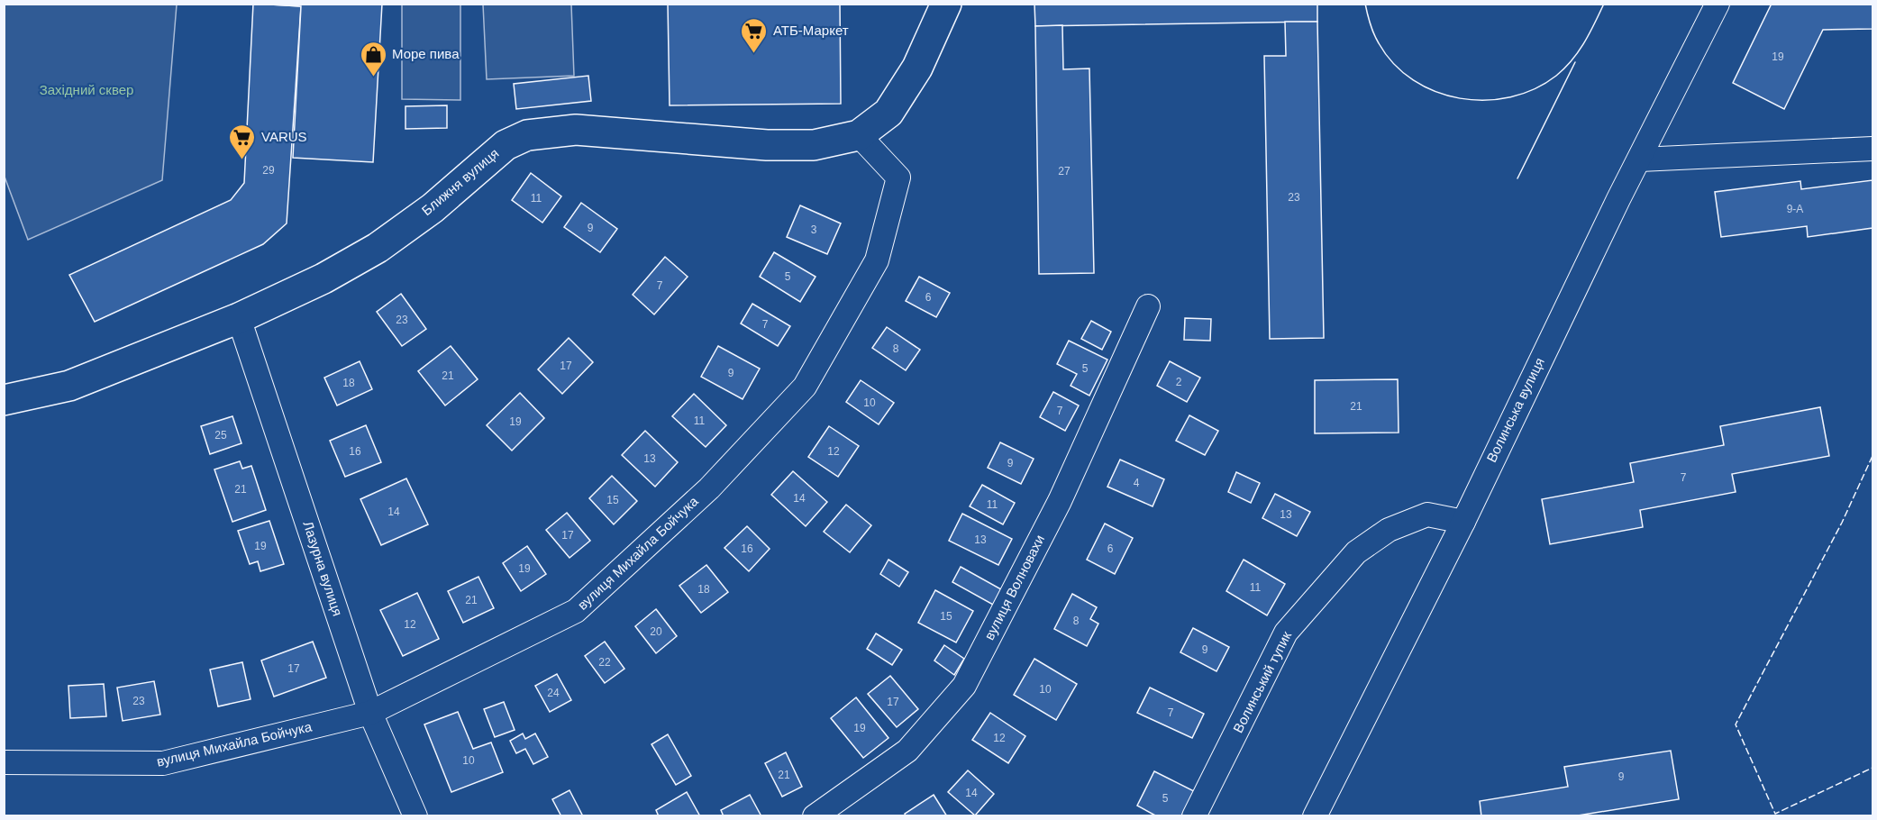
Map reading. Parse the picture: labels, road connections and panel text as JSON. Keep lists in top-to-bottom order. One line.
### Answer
{"streets":{"street":["Ближня вулиця","Волинська вулиця","вулиця Михайла Бойчука","Лазурна вулиця","вулиця Волновахи","Волинський тупик"]},"crossings":[["Ближня вулиця","вулиця Михайла Бойчука"],["Ближня вулиця","Лазурна вулиця"],["Волинська вулиця","Волинський тупик"],["вулиця Михайла Бойчука","Лазурна вулиця"]],"parks":["Західний сквер"],"places":{"supermarket":["АТБ-Маркет","VARUS"],"shop":["Море пива"]},"house_numbers":["19","29","27","23","11","9-А","9","3","5","7","6","23","7","8","17","5","9","21","2","18","10","21","7","11","19","25","16","12","13","9","7","4","21","14","15","11","14","13","17","13","19","16","6","19","11","18","21","15","8","12","20","9","22","17","10","24","23","17","7","19","12","10","21","9","14","5"]}
